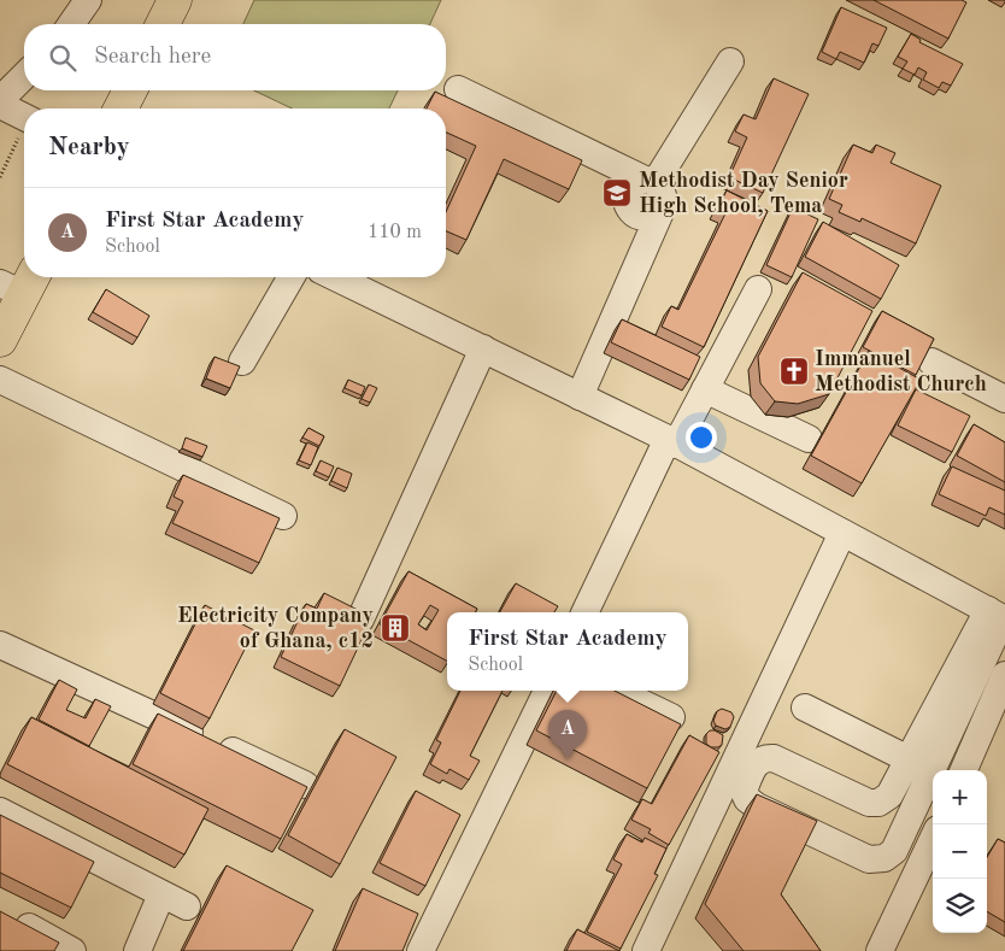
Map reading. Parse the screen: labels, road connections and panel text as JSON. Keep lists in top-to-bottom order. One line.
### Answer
{"places":{"school or university":["Methodist Day Senior High School, Tema"],"church":["Immanuel Methodist Church"],"building":["Electricity Company of Ghana, c12"]},"page":{"search":"Search here","heading":"Nearby","list":[{"mark":"A","name":"First Star Academy","note":"School","value":"110 m"}],"popup":["First Star Academy","School"],"pins":"A","map_buttons":["+","−"]}}
